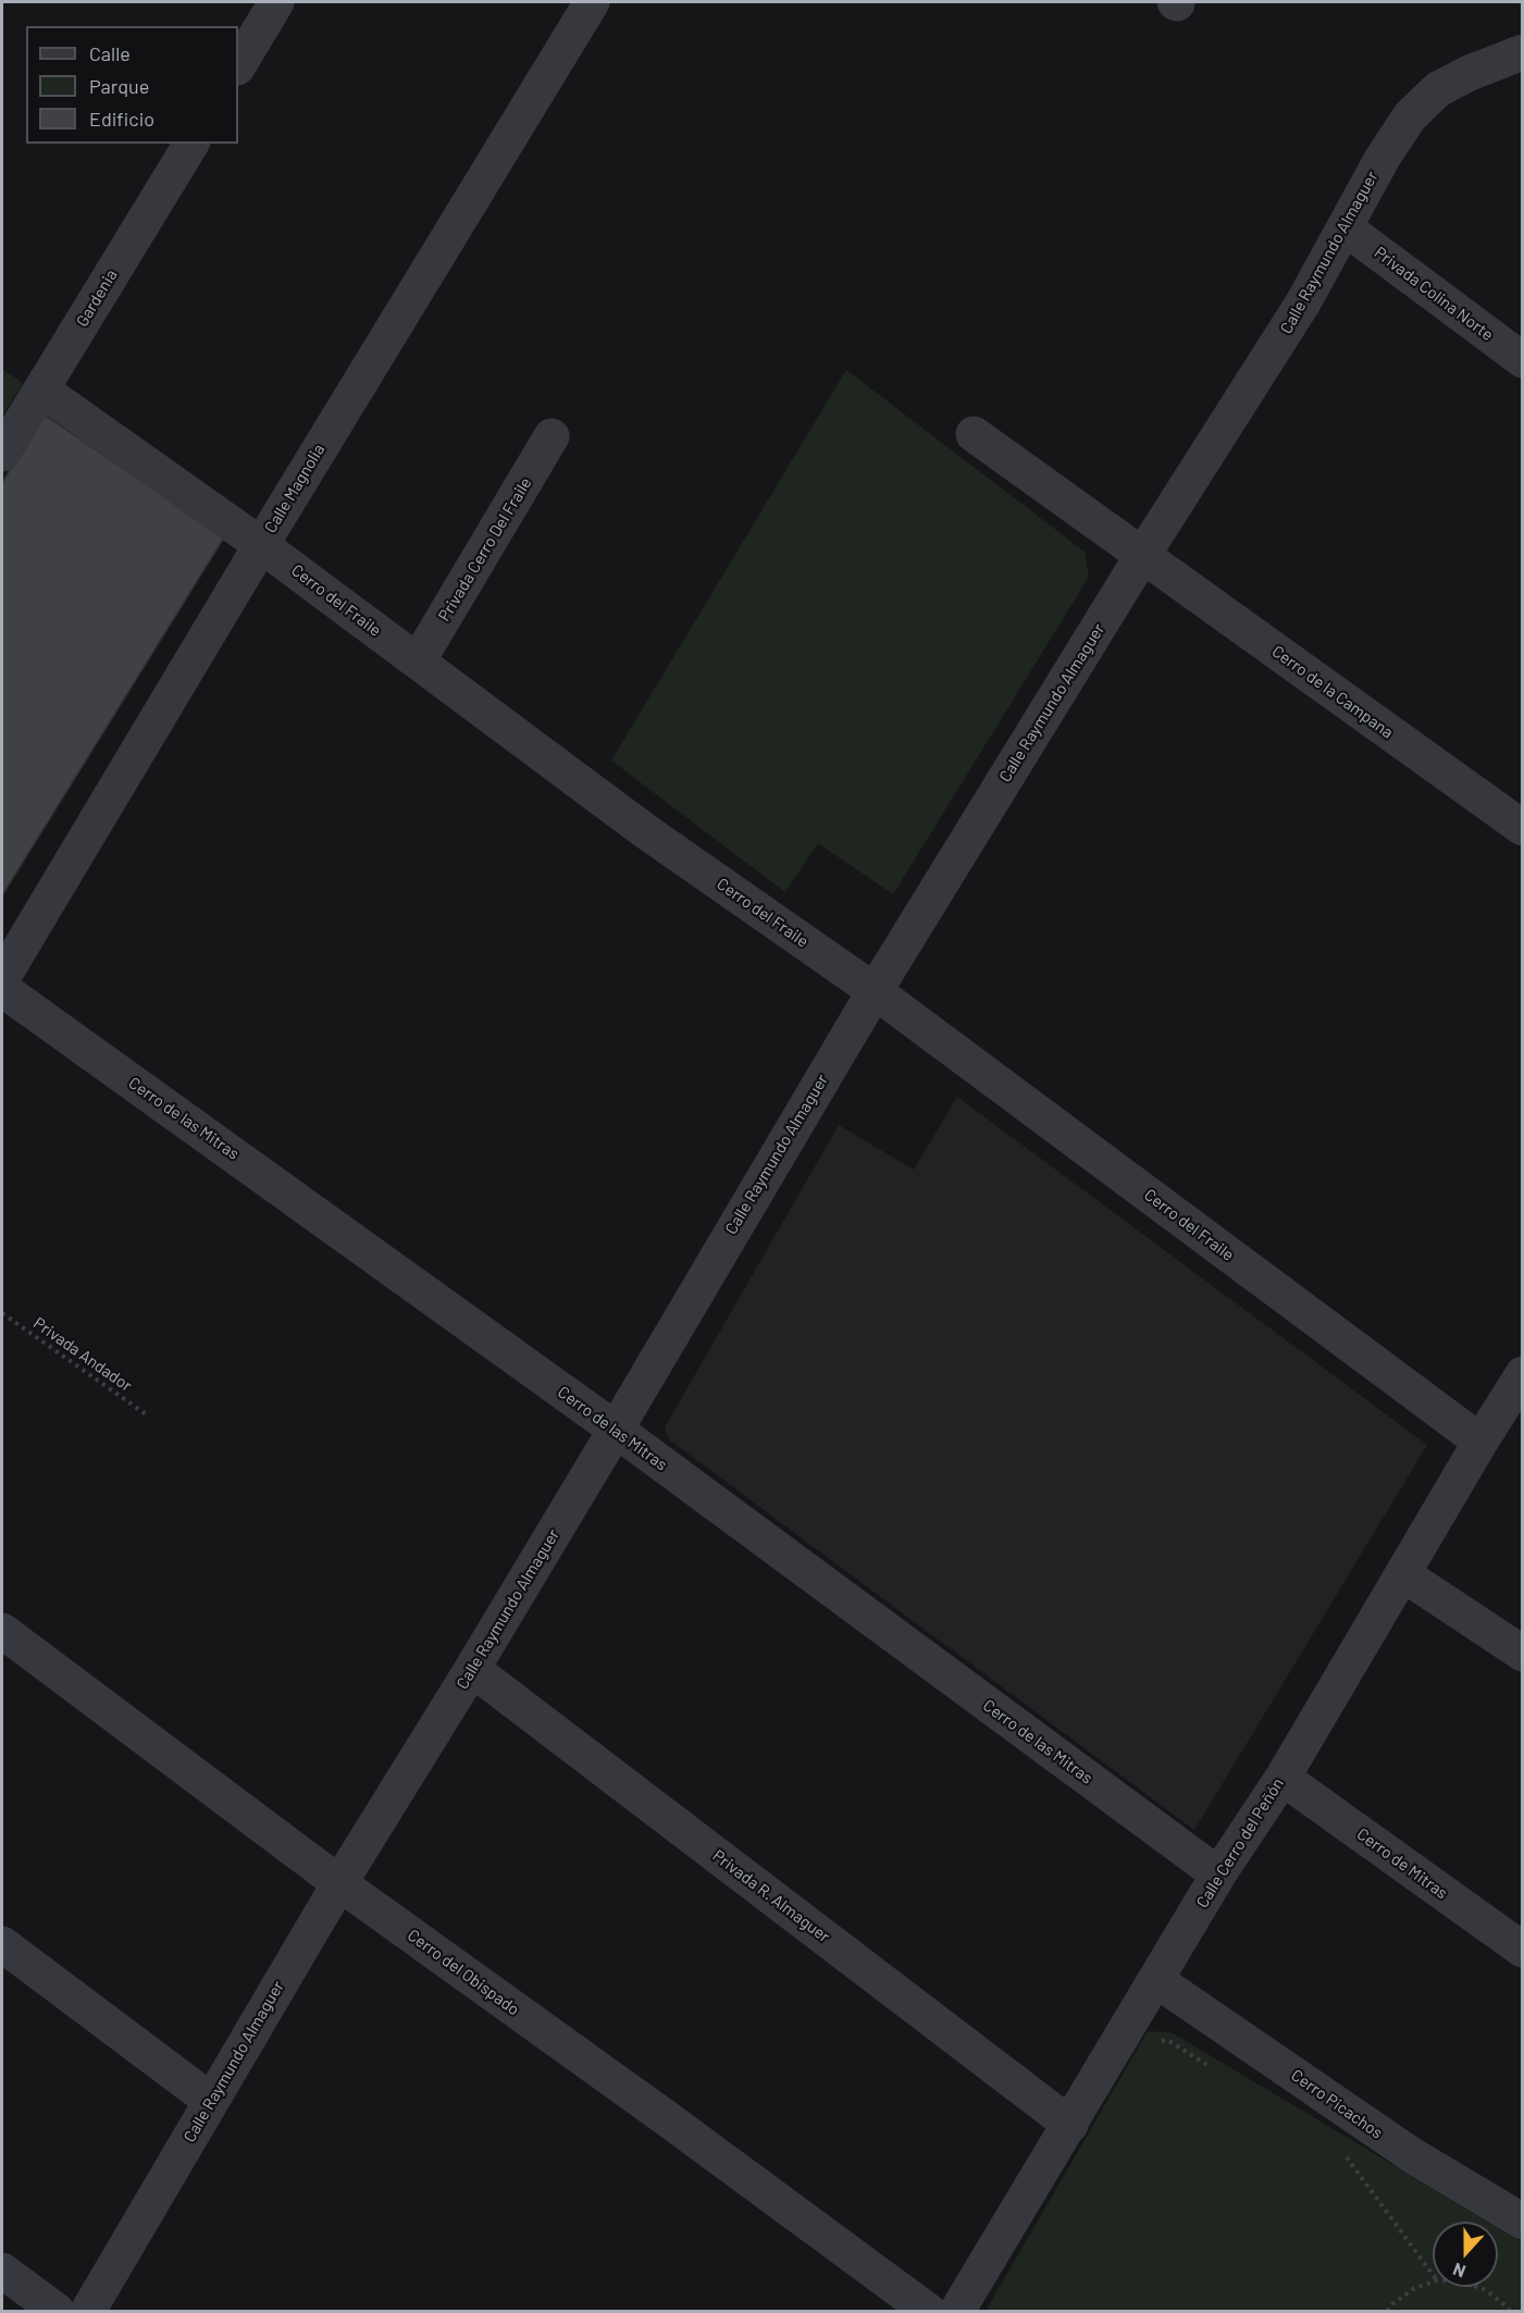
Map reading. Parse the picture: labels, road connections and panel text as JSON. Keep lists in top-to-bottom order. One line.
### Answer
{"streets":{"street":["Calle Raymundo Almaguer","Privada Colina Norte","Gardenia","Calle Magnolia","Privada Cerro Del Fraile","Cerro del Fraile","Cerro de la Campana","Cerro de las Mitras","Calle Cerro del Peñón","Cerro de Mitras","Privada R. Almaguer","Cerro del Obispado","Cerro Picachos"],"path":["Privada Andador"]},"crossings":[["Calle Raymundo Almaguer","Privada Colina Norte"],["Calle Raymundo Almaguer","Cerro del Fraile"],["Calle Raymundo Almaguer","Cerro de la Campana"],["Calle Raymundo Almaguer","Cerro de las Mitras"],["Calle Raymundo Almaguer","Privada R. Almaguer"],["Calle Raymundo Almaguer","Cerro del Obispado"],["Gardenia","Cerro del Fraile"],["Calle Magnolia","Cerro del Fraile"],["Privada Cerro Del Fraile","Cerro del Fraile"],["Cerro del Fraile","Calle Cerro del Peñón"],["Cerro de las Mitras","Calle Cerro del Peñón"],["Calle Cerro del Peñón","Cerro de Mitras"],["Calle Cerro del Peñón","Privada R. Almaguer"],["Calle Cerro del Peñón","Cerro Picachos"]],"legend":["Calle","Parque","Edificio"],"north":"bottom"}
